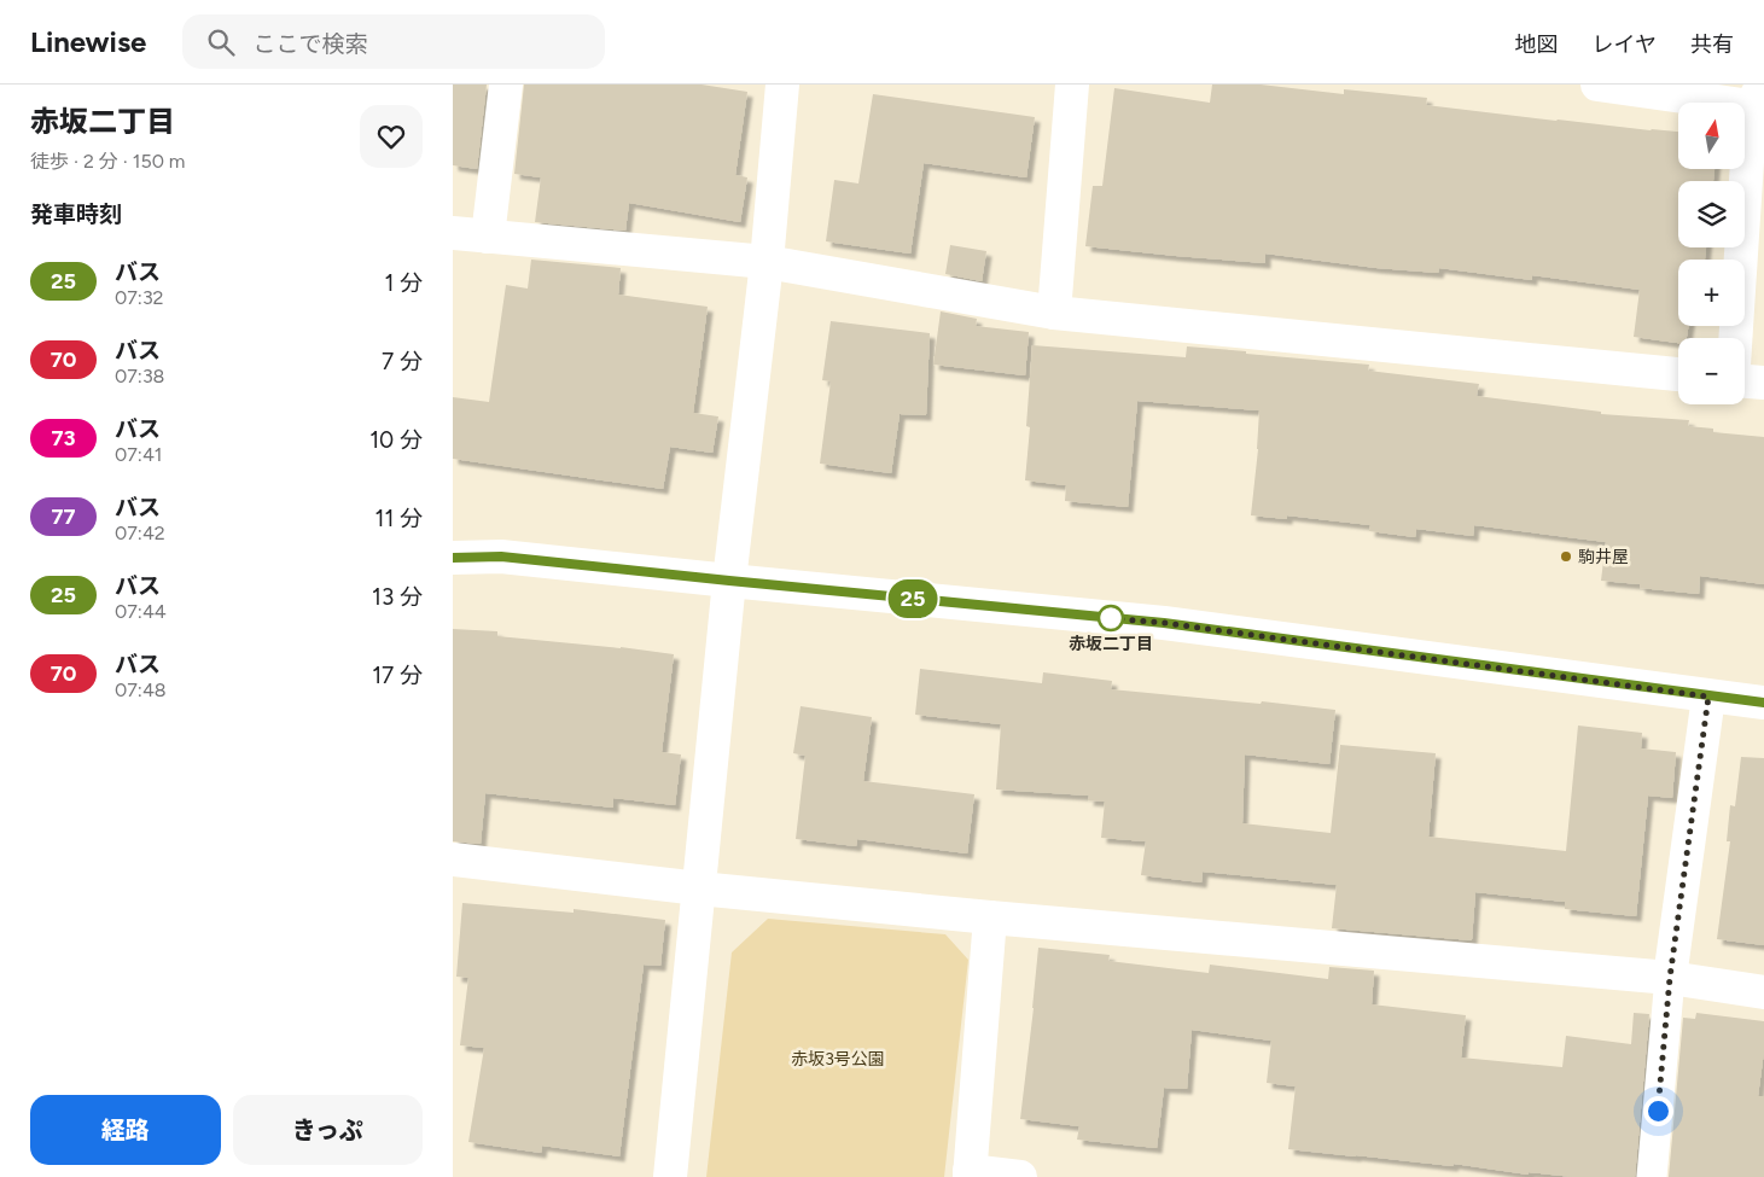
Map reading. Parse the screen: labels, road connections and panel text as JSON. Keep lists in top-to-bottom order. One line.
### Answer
{"parks":["赤坂3号公園"],"places":["駒井屋","赤坂二丁目"],"lines":["bus line 25"],"north":"top","page":{"header":"Linewise","search":"ここで検索","nav":["地図","レイヤ","共有"],"heading":[["赤坂二丁目","徒歩 · 2 分 · 150 m"],"発車時刻"],"on_map":"25","map_buttons":["+","−"],"list":[{"mark":"25","name":"バス","note":"07:32","value":"1 分"},{"mark":"70","name":"バス","note":"07:38","value":"7 分"},{"mark":"73","name":"バス","note":"07:41","value":"10 分"},{"mark":"77","name":"バス","note":"07:42","value":"11 分"},{"mark":"25","name":"バス","note":"07:44","value":"13 分"},{"mark":"70","name":"バス","note":"07:48","value":"17 分"}],"buttons":["経路","きっぷ"]}}
